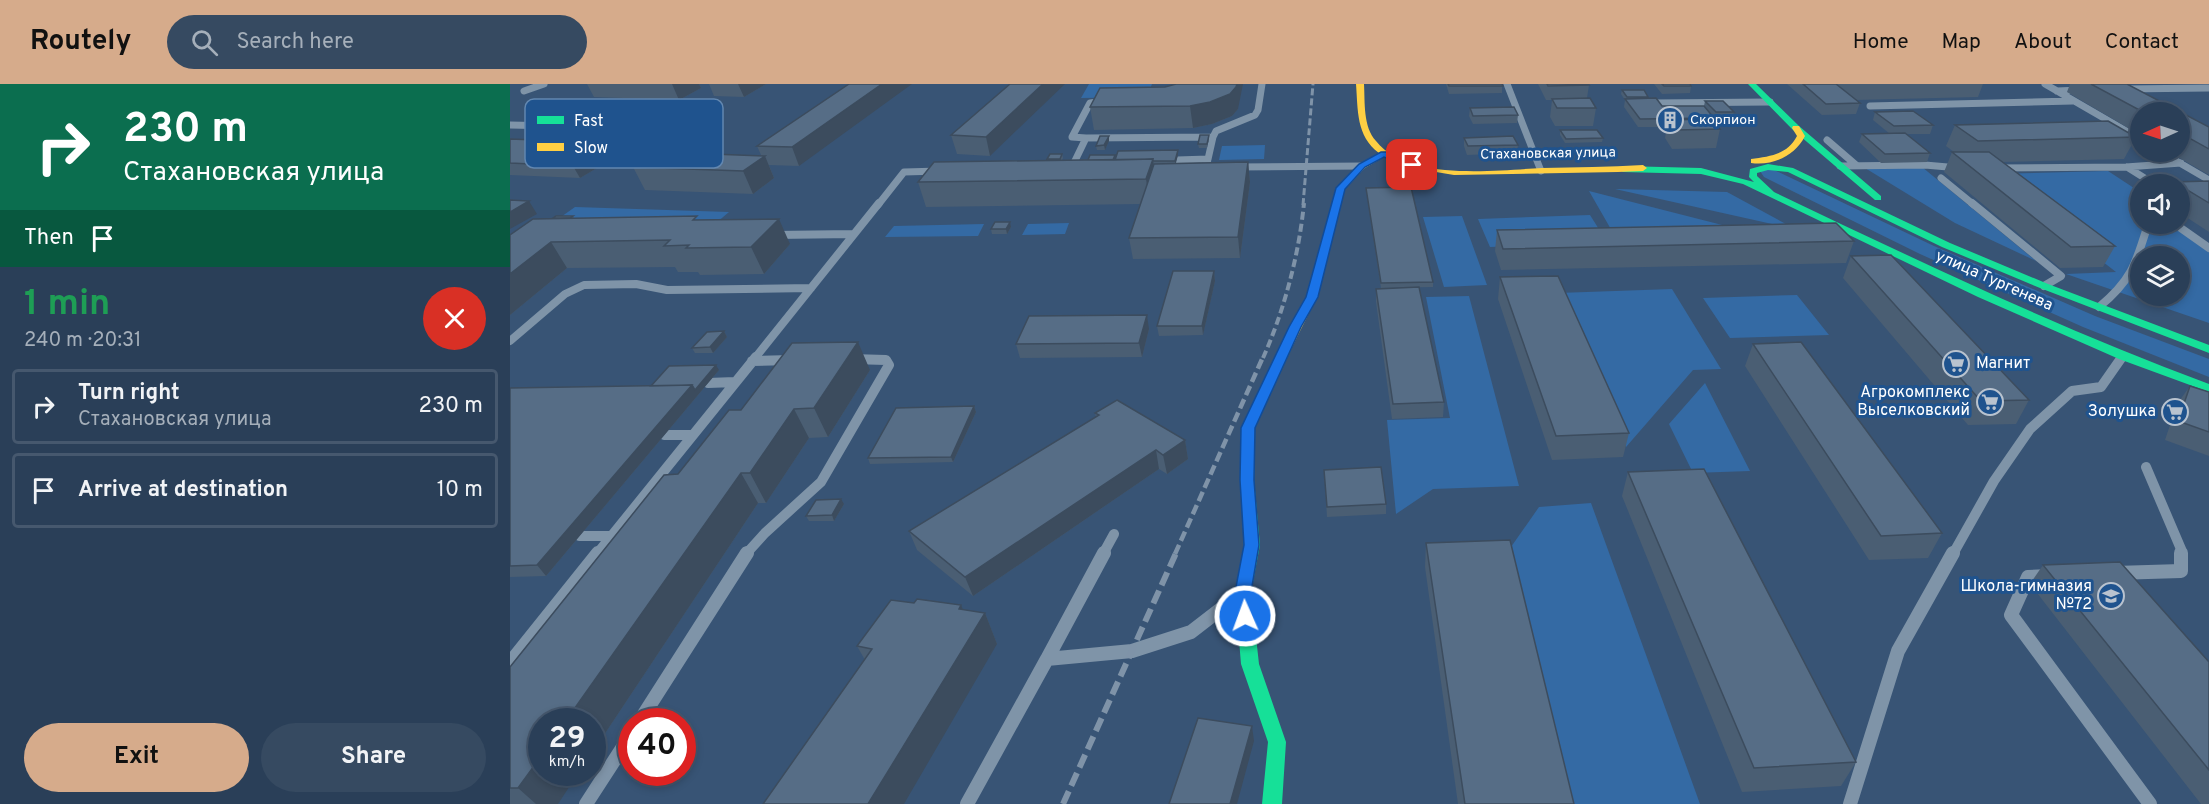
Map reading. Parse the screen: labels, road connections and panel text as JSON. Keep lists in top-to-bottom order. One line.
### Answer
{"streets":{"main road":["Стахановская улица","улица Тургенева"]},"crossings":[["Стахановская улица","улица Тургенева"]],"places":{"building":["Скорпион"],"supermarket":["Магнит","Агрокомплекс Выселковский","Золушка"],"school or university":["Школа-гимназия №72"]},"legend":["Fast","Slow"],"north":"left","page":{"header":"Routely","search":"Search here","nav":["Home","Map","About","Contact"],"turn":["230 m","Стахановская улица"],"then":"Then","heading":["1 min","240 m · 20:31"],"list":[{"name":"Turn right","note":"Стахановская улица","value":"230 m"},{"name":"Arrive at destination","value":"10 m"}],"speed":"29 km/h","limit":"40","buttons":["Exit","Share"]}}
